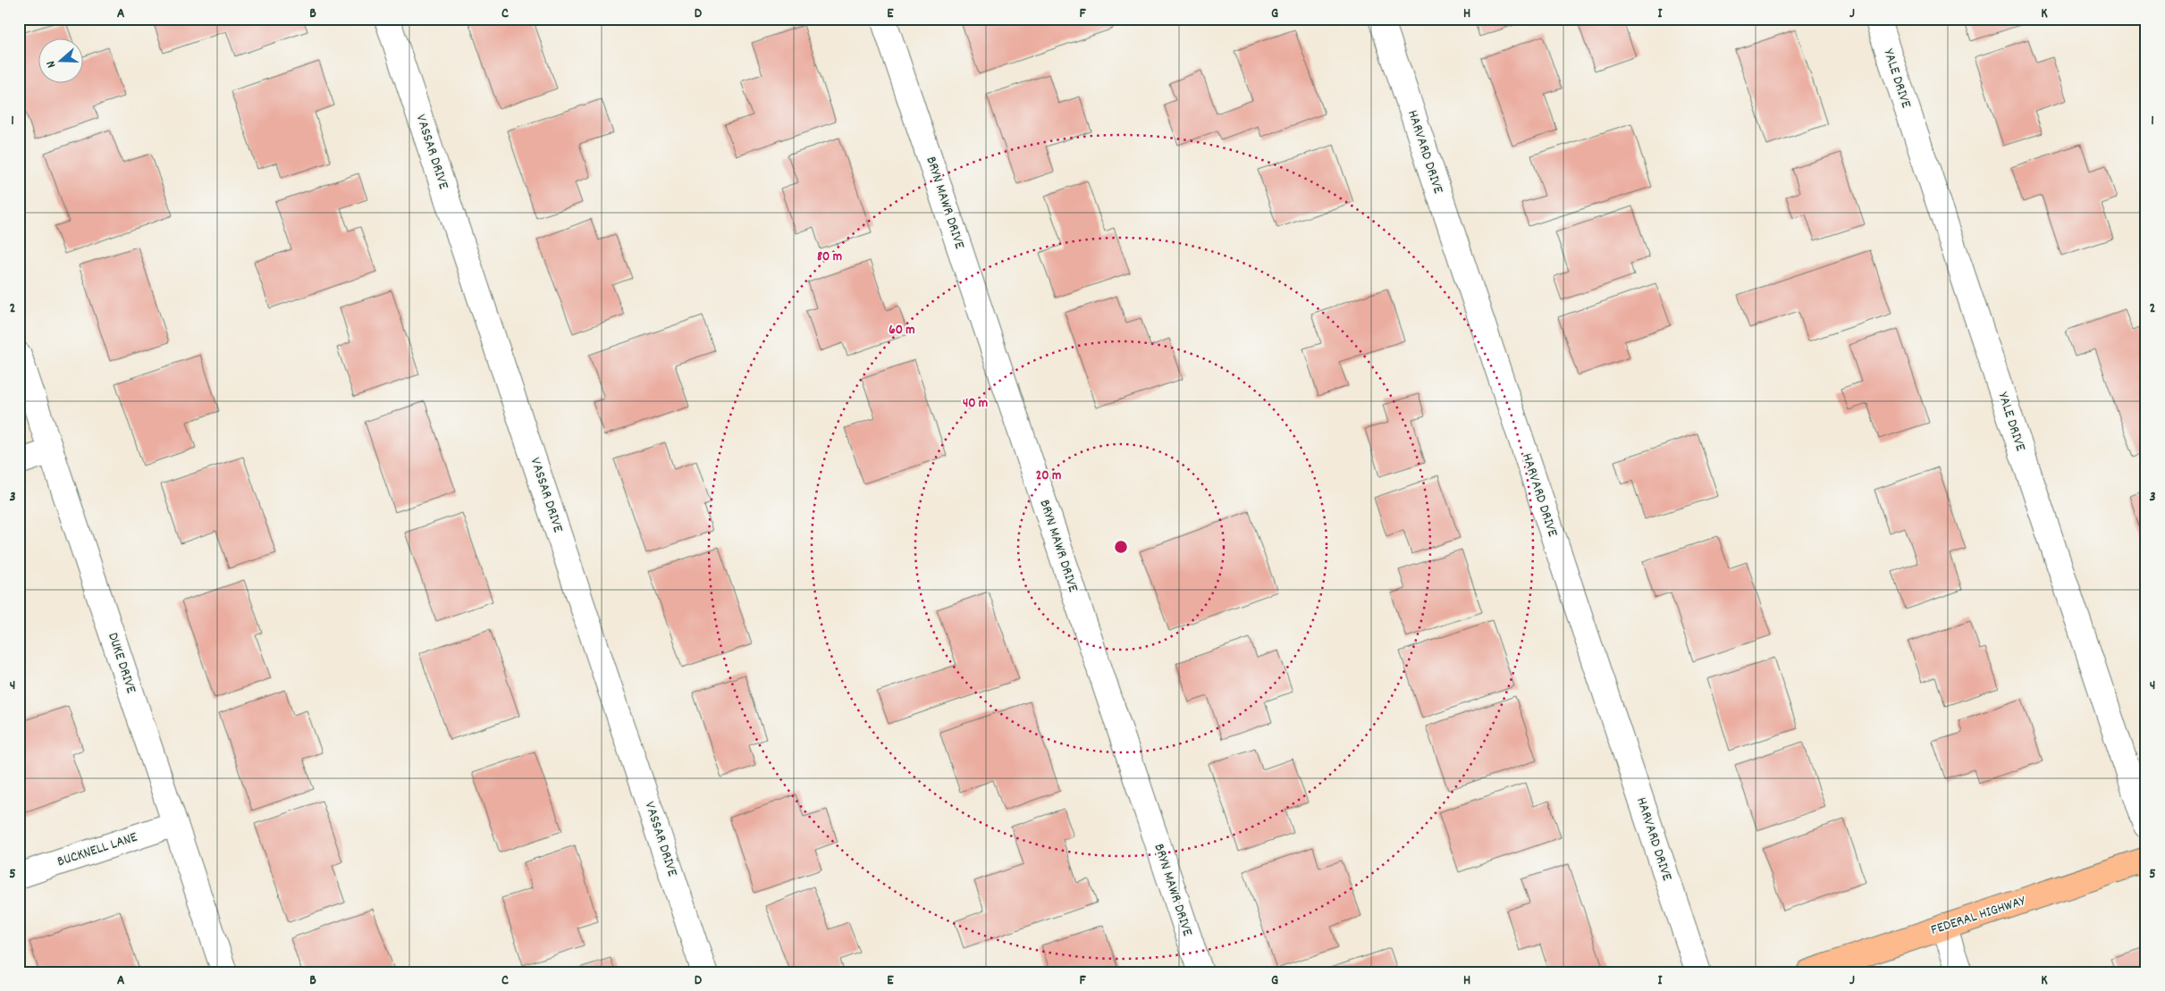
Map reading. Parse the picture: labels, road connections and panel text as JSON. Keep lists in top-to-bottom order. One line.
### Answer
{"streets":{"main road":["FEDERAL HIGHWAY"],"street":["YALE DRIVE","VASSAR DRIVE","HARVARD DRIVE","BRYN MAWR DRIVE","DUKE DRIVE","BUCKNELL LANE"]},"crossings":[["DUKE DRIVE","BUCKNELL LANE"]],"north":"left","grid":{"columns":["A","B","C","D","E","F","G","H","I","J","K"],"rows":["1","2","3","4","5"]},"rings":["80 m","60 m","40 m","20 m"]}
